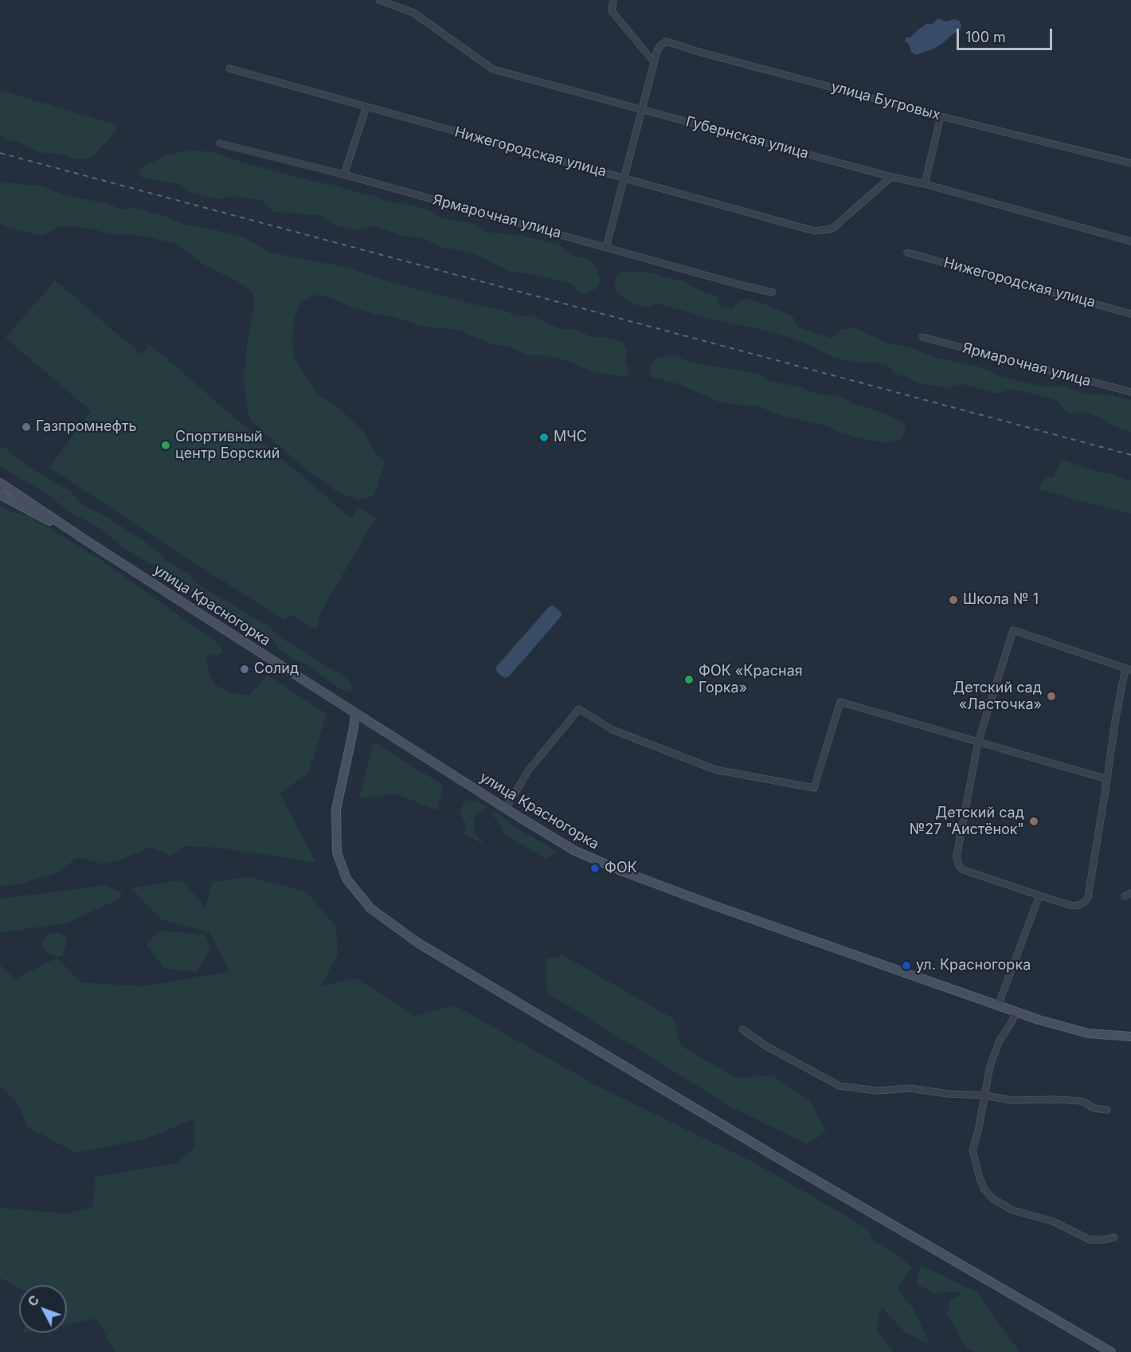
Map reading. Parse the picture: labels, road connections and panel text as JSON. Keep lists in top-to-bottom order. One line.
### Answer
{"streets":{"main road":["улица Красногорка"],"street":["улица Бугровых","Губернская улица","Нижегородская улица","Ярмарочная улица"]},"crossings":[["Губернская улица","Нижегородская улица"]],"places":["Газпромнефть","МЧС","Спортивный центр Борский","Школа № 1","Солид","ФОК «Красная Горка»","Детский сад «Ласточка»","Детский сад №27 \"Аистёнок\"","ФОК","ул. Красногорка"],"scale_bar":"100 m","north":"top left"}
